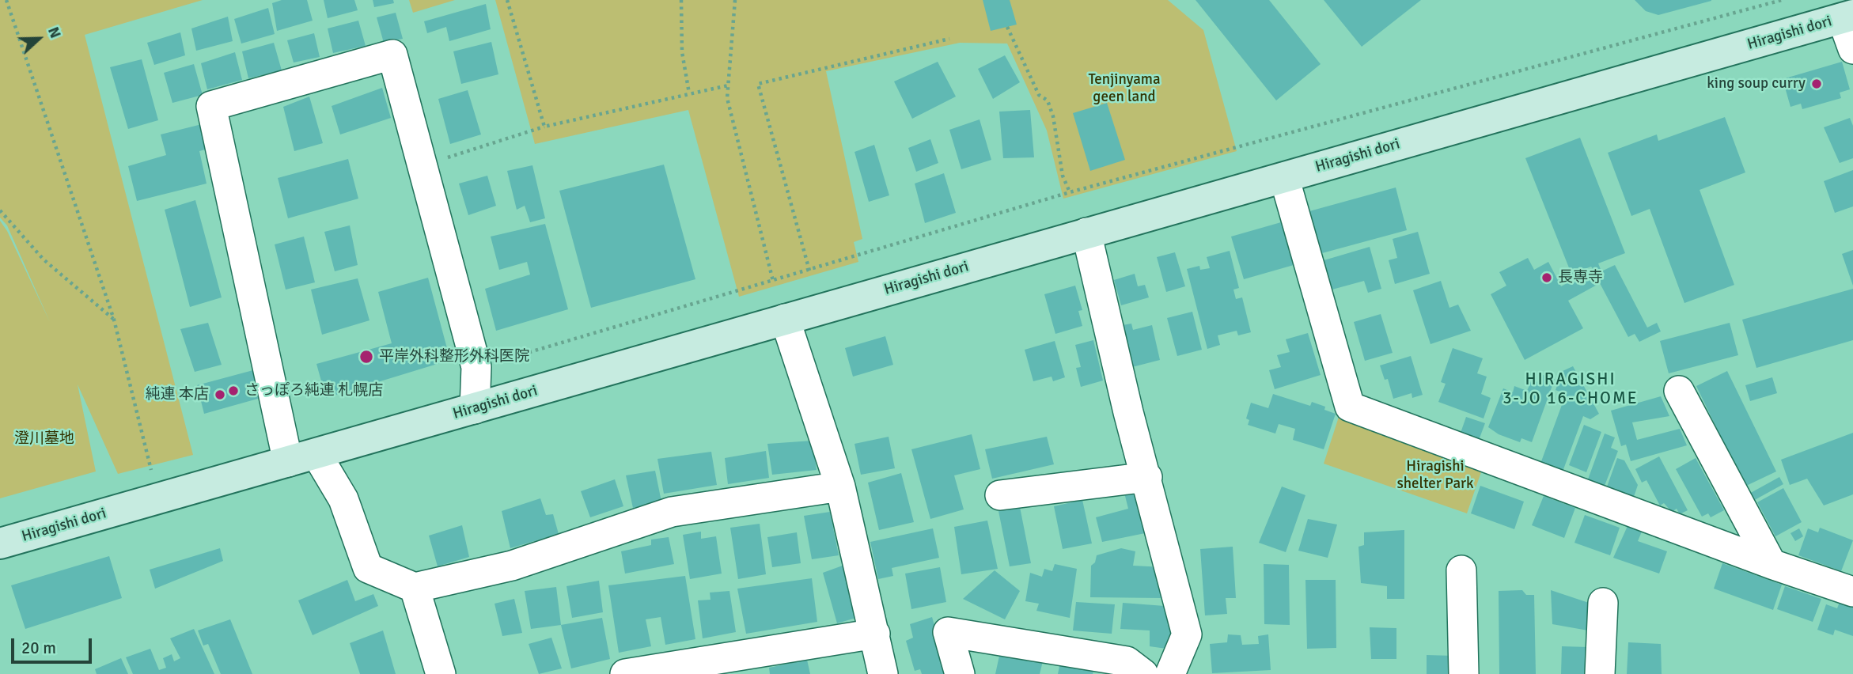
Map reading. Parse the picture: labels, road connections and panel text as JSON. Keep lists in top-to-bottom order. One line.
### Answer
{"streets":{"street":["Hiragishi dori"]},"districts":["HIRAGISHI 3-JO 16-CHOME"],"parks":["Tenjinyama geen land","澄川墓地","Hiragishi shelter Park"],"places":["king soup curry","長専寺","平岸外科整形外科医院","さっぽろ純連 札幌店","純連 本店"],"scale_bar":"20 m","north":"right"}
